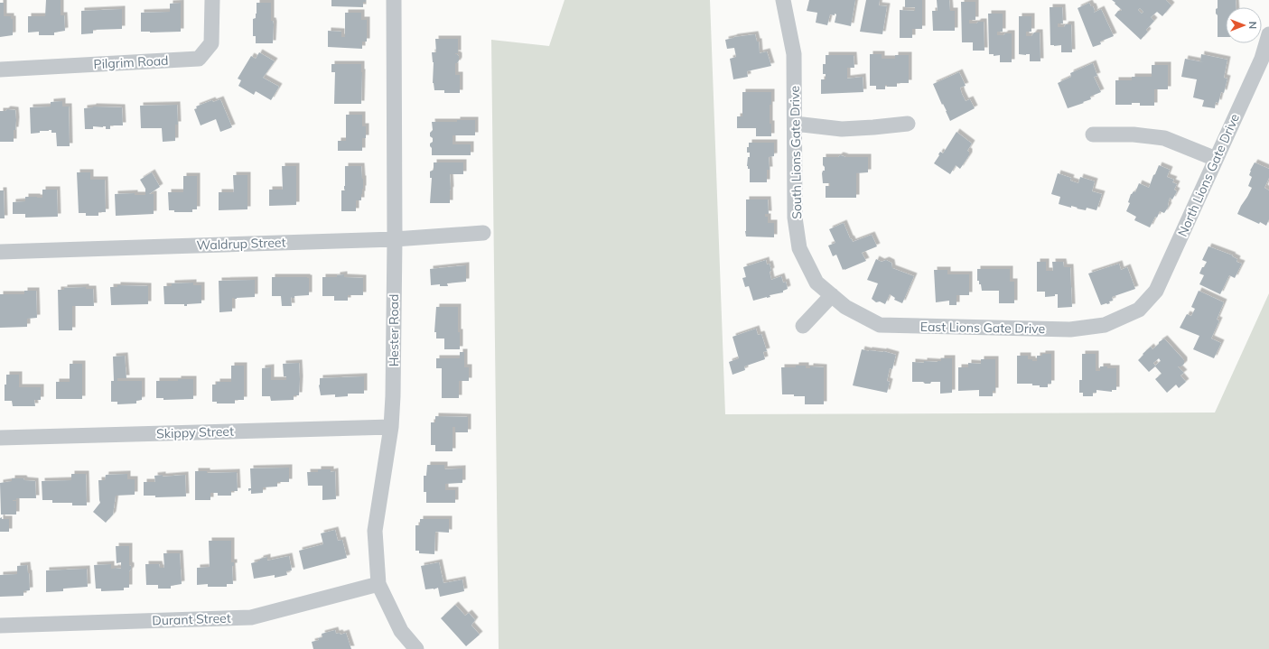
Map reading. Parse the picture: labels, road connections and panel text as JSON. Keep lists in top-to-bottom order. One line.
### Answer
{"streets":{"street":["Pilgrim Road","South Lions Gate Drive","North Lions Gate Drive","Waldrup Street","East Lions Gate Drive","Hester Road","Skippy Street","Durant Street"]},"crossings":[["South Lions Gate Drive","East Lions Gate Drive"],["North Lions Gate Drive","East Lions Gate Drive"],["Waldrup Street","Hester Road"],["Hester Road","Skippy Street"],["Hester Road","Durant Street"]],"north":"right"}
